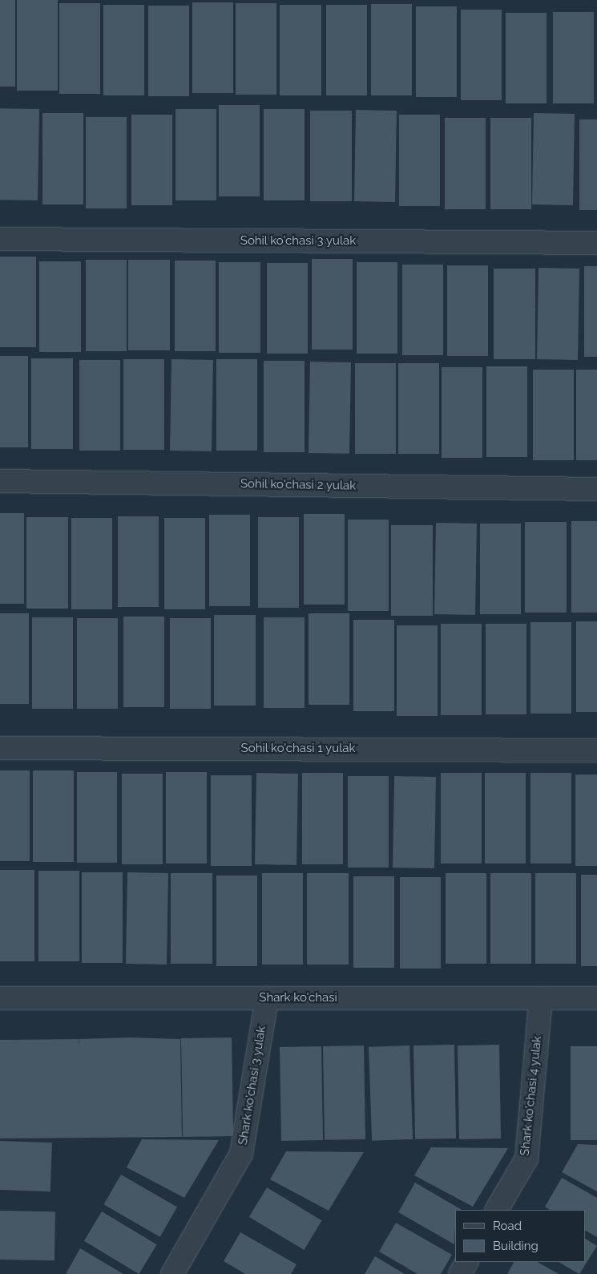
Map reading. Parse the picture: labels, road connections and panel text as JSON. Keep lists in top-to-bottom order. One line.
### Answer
{"streets":{"street":["Sohil ko'chasi 3 yulak","Sohil ko'chasi 2 yulak","Sohil ko'chasi 1 yulak","Shark ko'chasi","Shark ko'chasi 3 yulak","Shark ko'chasi 4 yulak"]},"crossings":[["Shark ko'chasi","Shark ko'chasi 3 yulak"],["Shark ko'chasi","Shark ko'chasi 4 yulak"]],"legend":["Road","Building"]}
